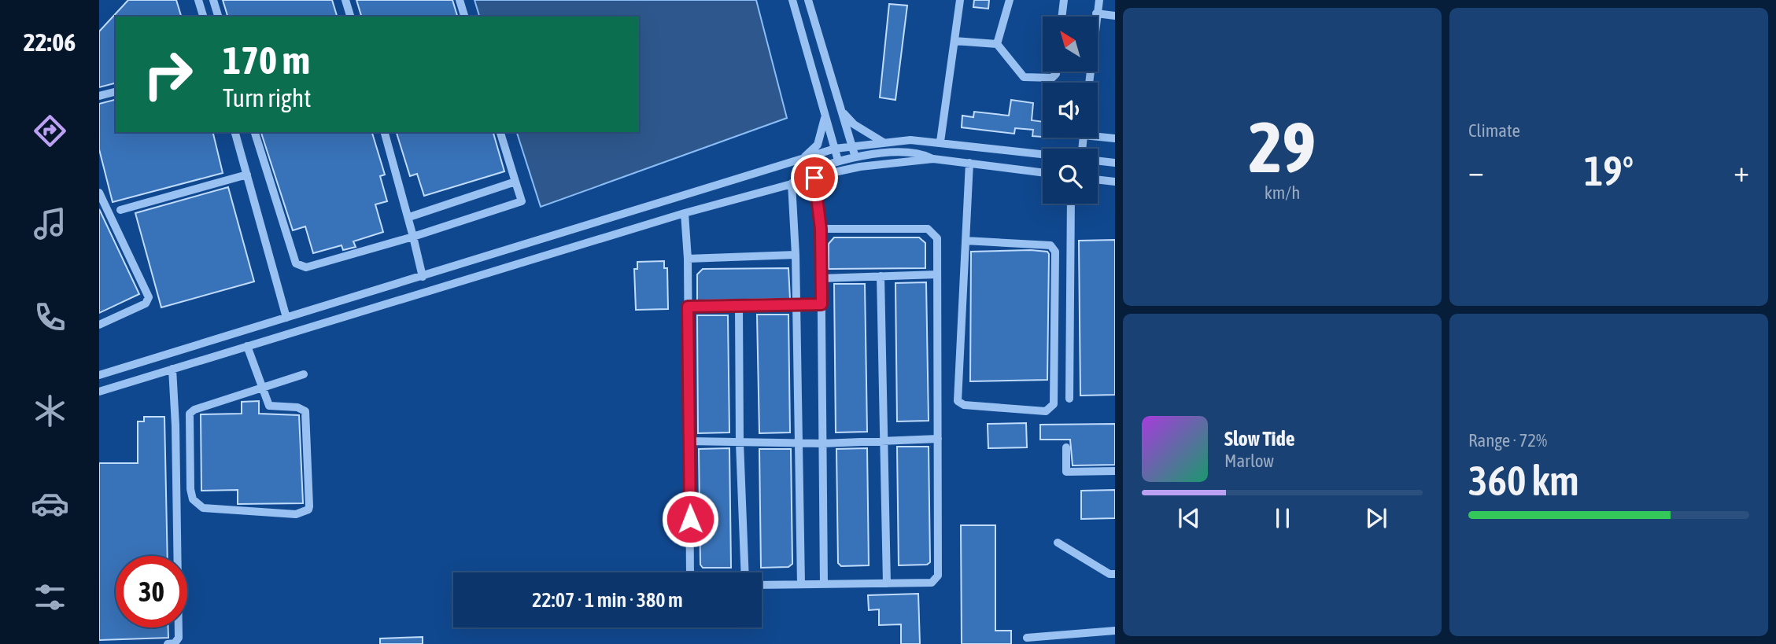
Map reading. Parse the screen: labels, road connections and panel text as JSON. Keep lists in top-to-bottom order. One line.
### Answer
{"north":"top left","page":{"tabs":"22:06","tile":[["29","km/h"],"Climate",["Range · 72%","360 km"]],"turn":["170 m","Turn right"],"heat":["−","19°","+"],"song":["Slow Tide","Marlow"],"limit":"30","trip":"22:07 · 1 min · 380 m"}}
